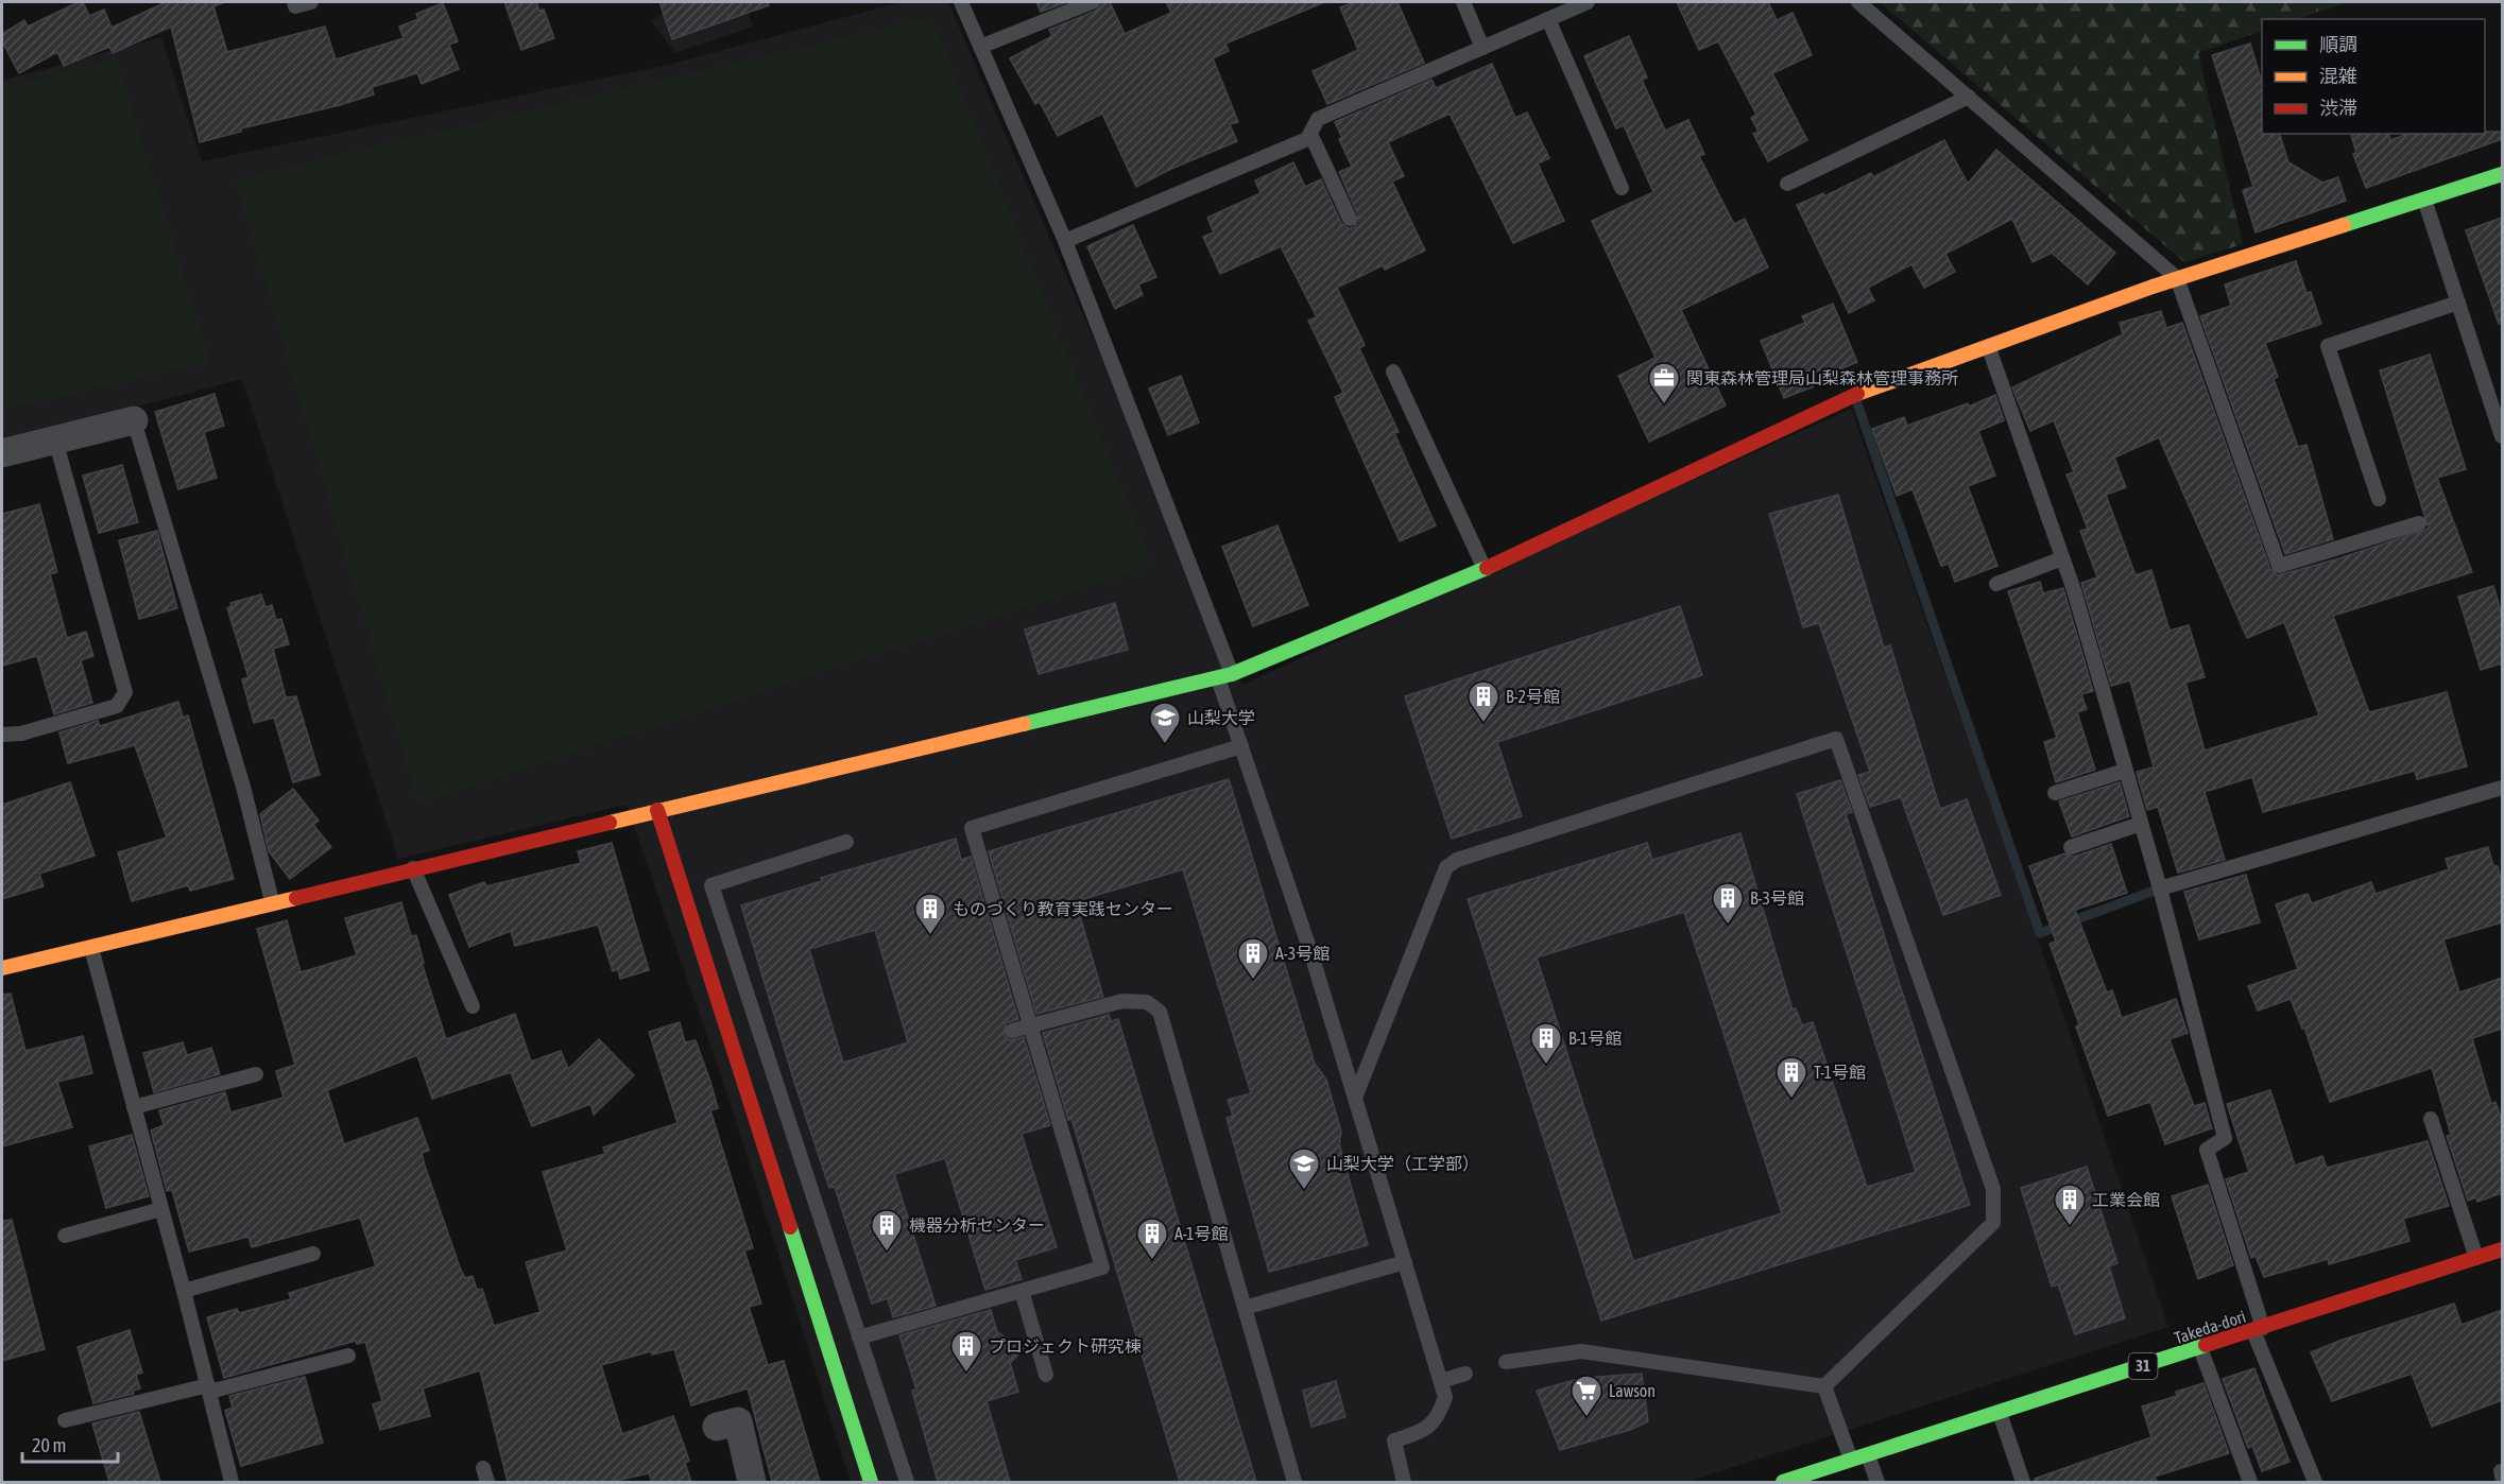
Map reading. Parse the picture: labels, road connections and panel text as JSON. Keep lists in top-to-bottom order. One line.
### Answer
{"streets":{"street":["Takeda-dori","31"]},"places":{"office":["関東森林管理局山梨森林管理事務所"],"building":["B-2号館","B-3号館","ものづくり教育実践センター","A-3号館","B-1号館","T-1号館","工業会館","機器分析センター","A-1号館","プロジェクト研究棟"],"school or university":["山梨大学","山梨大学（工学部）"],"supermarket":["Lawson"]},"legend":["順調","混雑","渋滞"],"scale_bar":"20 m"}
